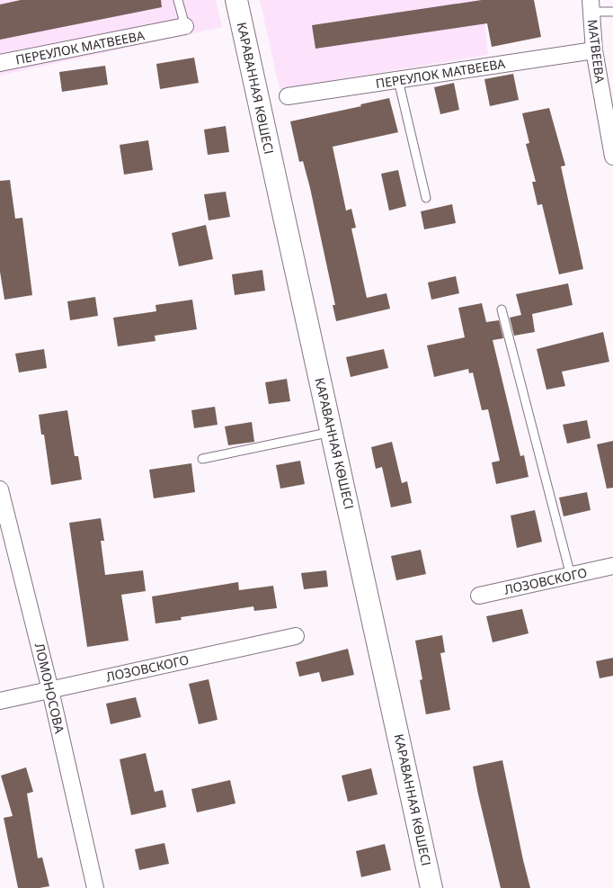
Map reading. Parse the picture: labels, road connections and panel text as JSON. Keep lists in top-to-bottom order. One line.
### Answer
{"streets":{"main road":["КАРАВАННАЯ КӨШЕСІ"],"street":["ПЕРЕУЛОК МАТВЕЕВА","МАТВЕЕВА","ЛОЗОВСКОГО","ЛОМОНОСОВА"]},"crossings":[["ПЕРЕУЛОК МАТВЕЕВА","МАТВЕЕВА"],["ЛОЗОВСКОГО","ЛОМОНОСОВА"]]}
